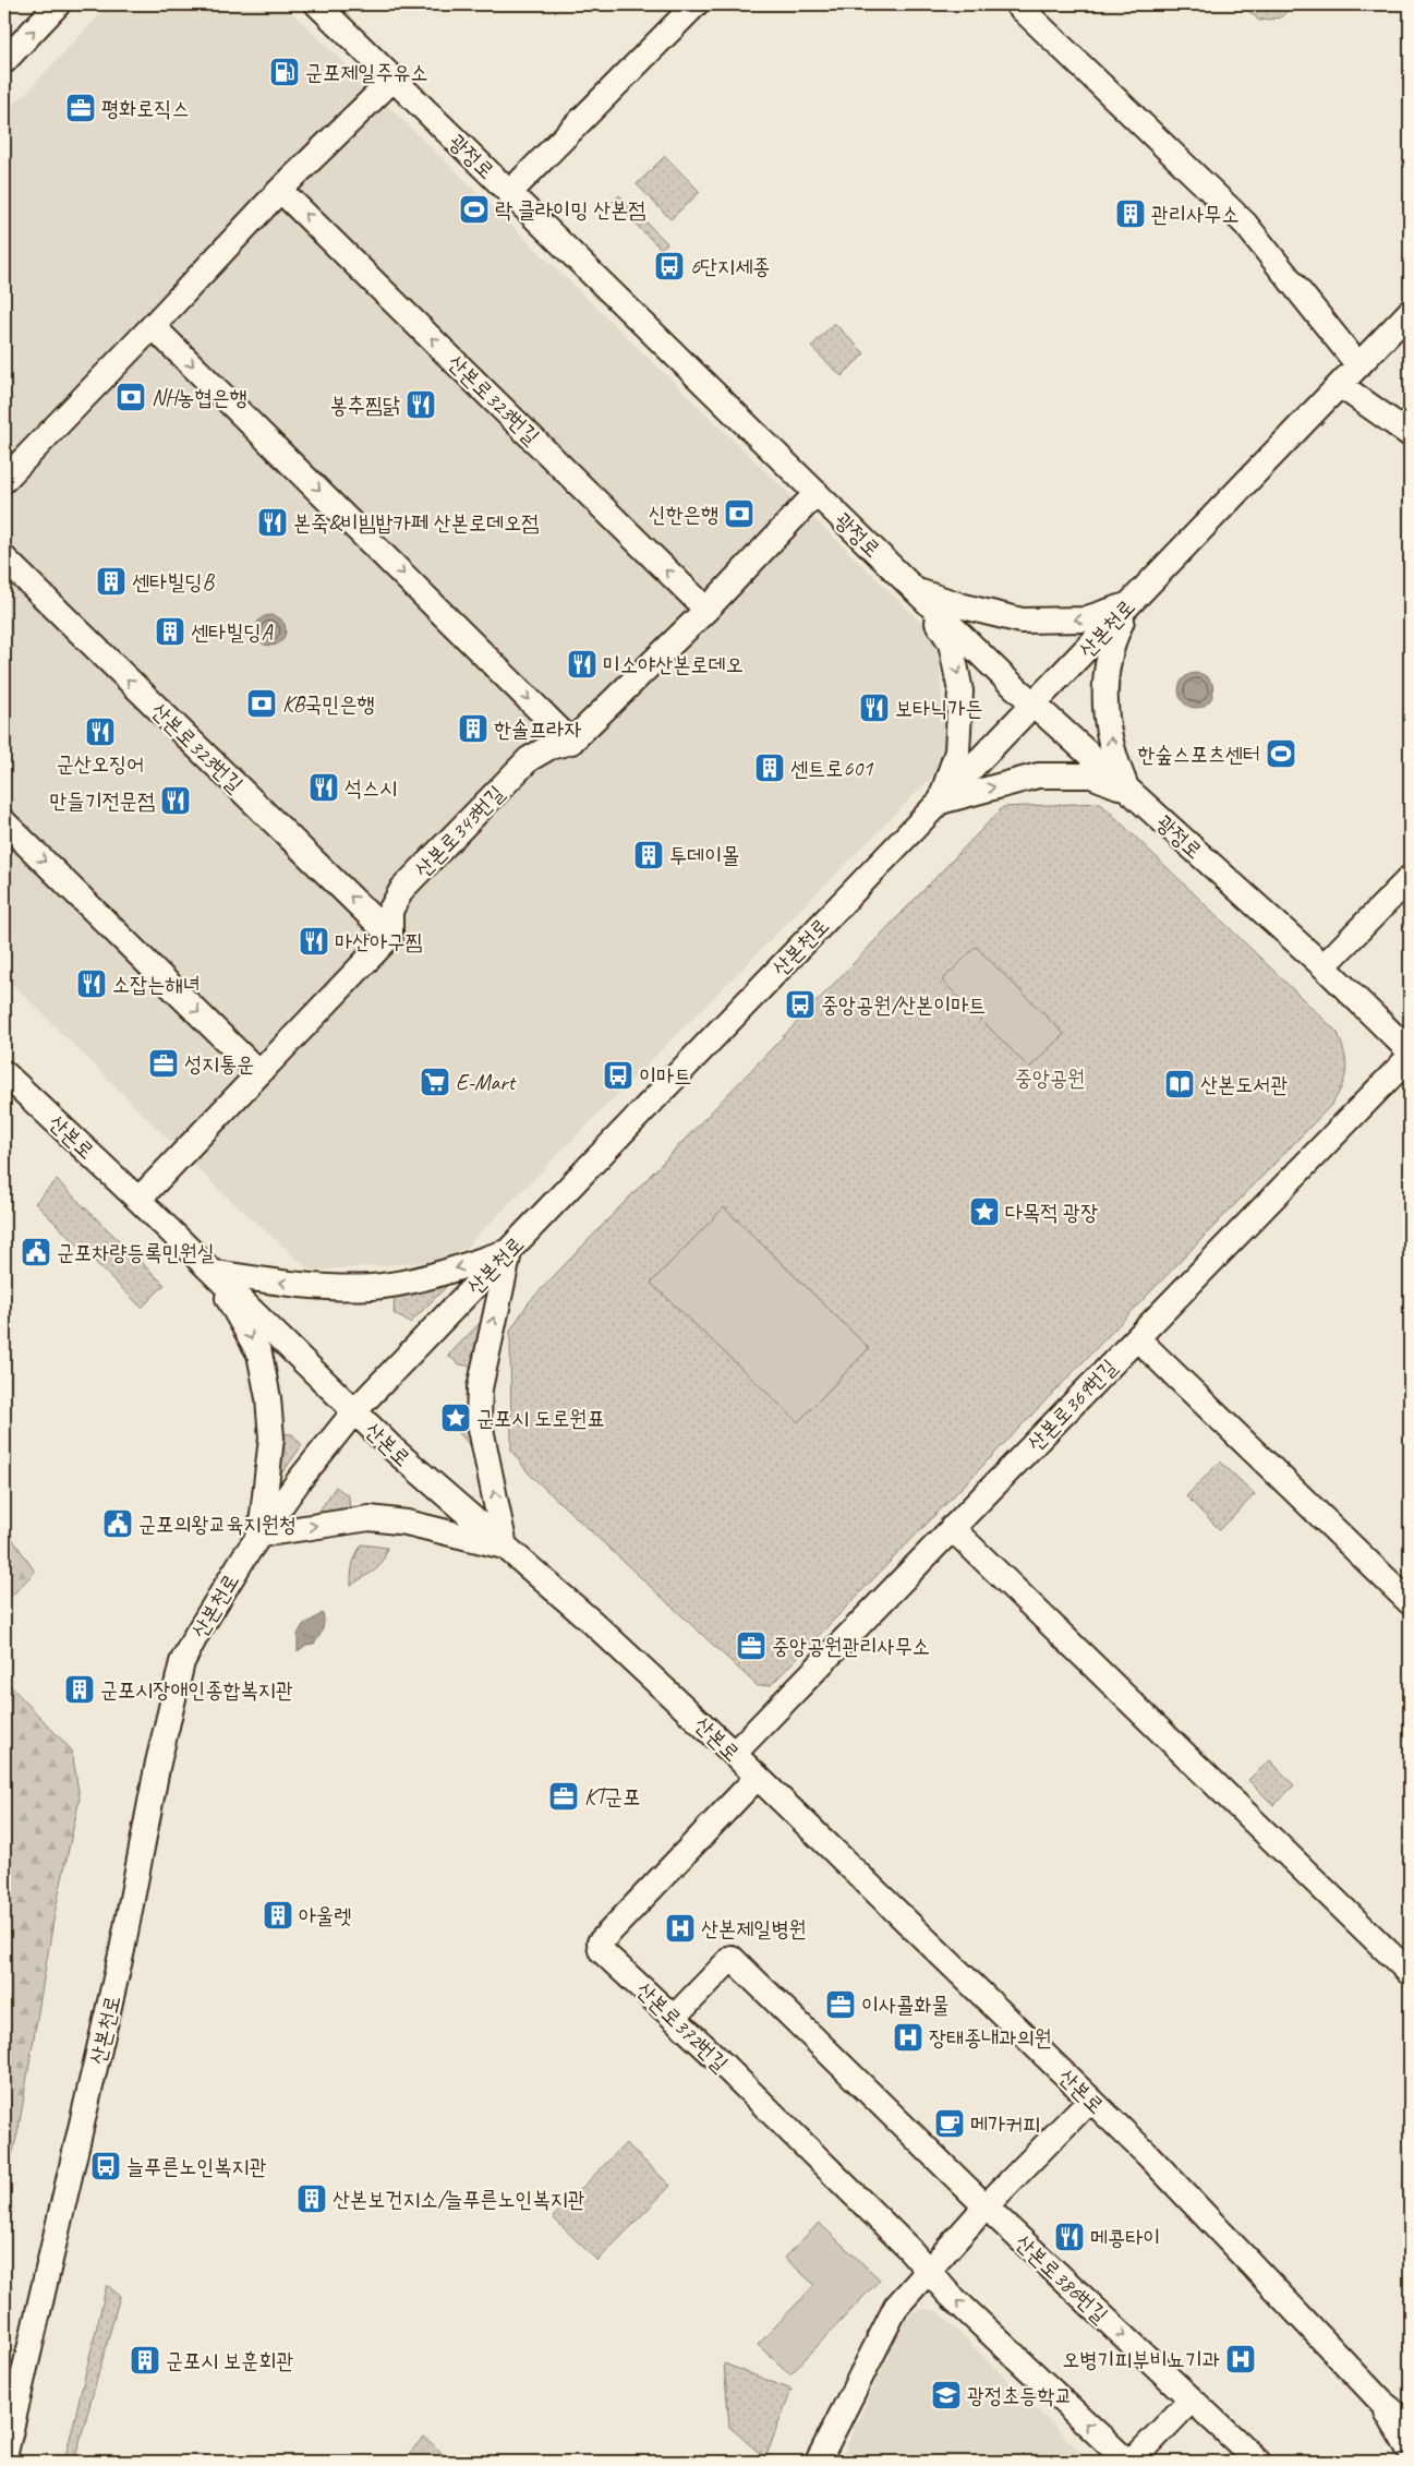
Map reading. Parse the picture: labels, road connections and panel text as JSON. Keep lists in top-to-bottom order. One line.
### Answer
{"streets":{"street":["광정로","산본로323번길","산본천로","산본로343번길","산본로","산본로369번길","산본로372번길","산본로386번길"]},"crossings":[["광정로","산본천로"],["광정로","산본로343번길"],["산본로323번길","산본로343번길"],["산본천로","산본로"],["산본로","산본로369번길"],["산본로","산본로372번길"],["산본로372번길","산본로386번길"]],"parks":["중앙공원"],"places":{"fuel station":["군포제일주유소"],"office":["평화로직스","성지통운","중앙공원관리사무소","KT군포","이사콜화물"],"sports":["락 클라이밍 산본점","한숲스포츠센터"],"building":["관리사무소","센타빌딩B","센타빌딩A","한솔프라자","센트로601","투데이몰","군포시장애인종합복지관","아울렛","산본보건지소/늘푸른노인복지관","군포시 보훈회관"],"bus stop":["6단지세종","중앙공원/산본이마트","이마트","늘푸른노인복지관"],"bank":["NH농협은행","신한은행","KB국민은행"],"restaurant":["봉추찜닭","본죽&비빔밥카페 산본로데오점","미소야산본로데오","보타닉가든","군산오징어","석스시","만들기전문점","마산아구찜","소잡는해녀","메콩타이"],"supermarket":["E-Mart"],"library":["산본도서관"],"place":["다목적 광장","군포시 도로원표"],"public building":["군포차량등록민원실","군포의왕교육지원청"],"hospital":["산본제일병원","장태종내과의원","오병기피부비뇨기과"],"cafe":["메가커피"],"school or university":["광정초등학교"]}}
